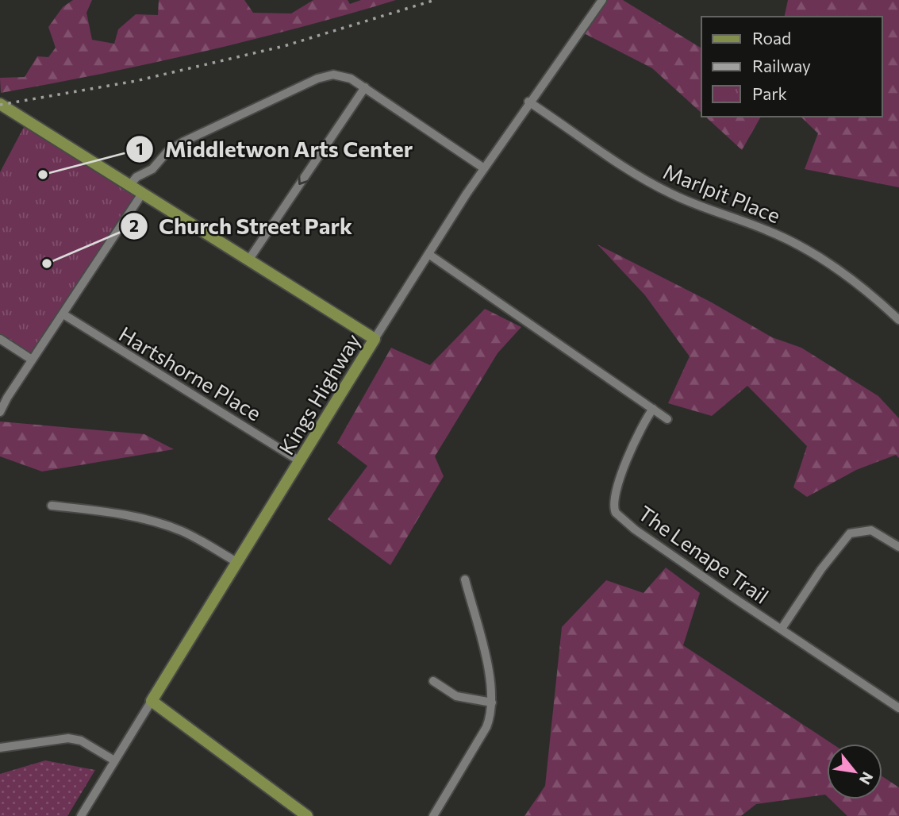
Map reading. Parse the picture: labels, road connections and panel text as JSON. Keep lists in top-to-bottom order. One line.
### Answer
{"streets":{"main road":["Kings Highway"],"street":["Marlpit Place","Hartshorne Place","The Lenape Trail"]},"crossings":[["Marlpit Place","Kings Highway"],["Hartshorne Place","Kings Highway"]],"places":["Middletwon Arts Center","Church Street Park"],"legend":["Road","Railway","Park"],"north":"bottom right"}
